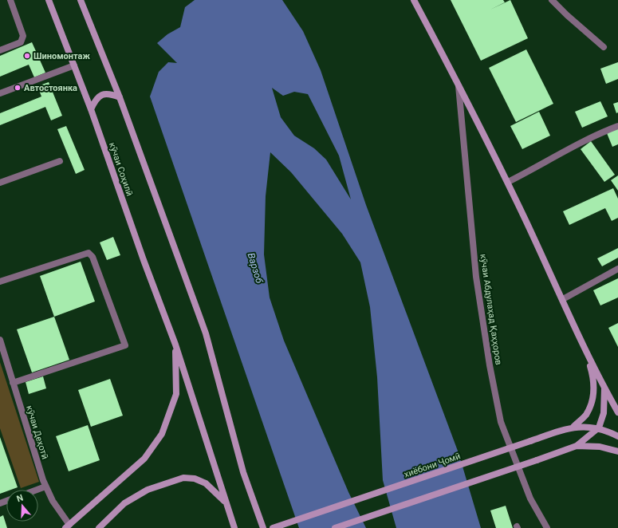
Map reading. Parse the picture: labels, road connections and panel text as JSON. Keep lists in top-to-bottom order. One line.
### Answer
{"streets":{"main road":["кӯчаи Соҳилӣ","кӯчаи Абдулаҳад Қаҳҳоров","хиёбони Ҷомӣ"],"street":["кӯчаи Деҳотӣ"]},"water":["Варзоб"],"places":["Шиномонтаж","Автостоянка"],"north":"top"}
